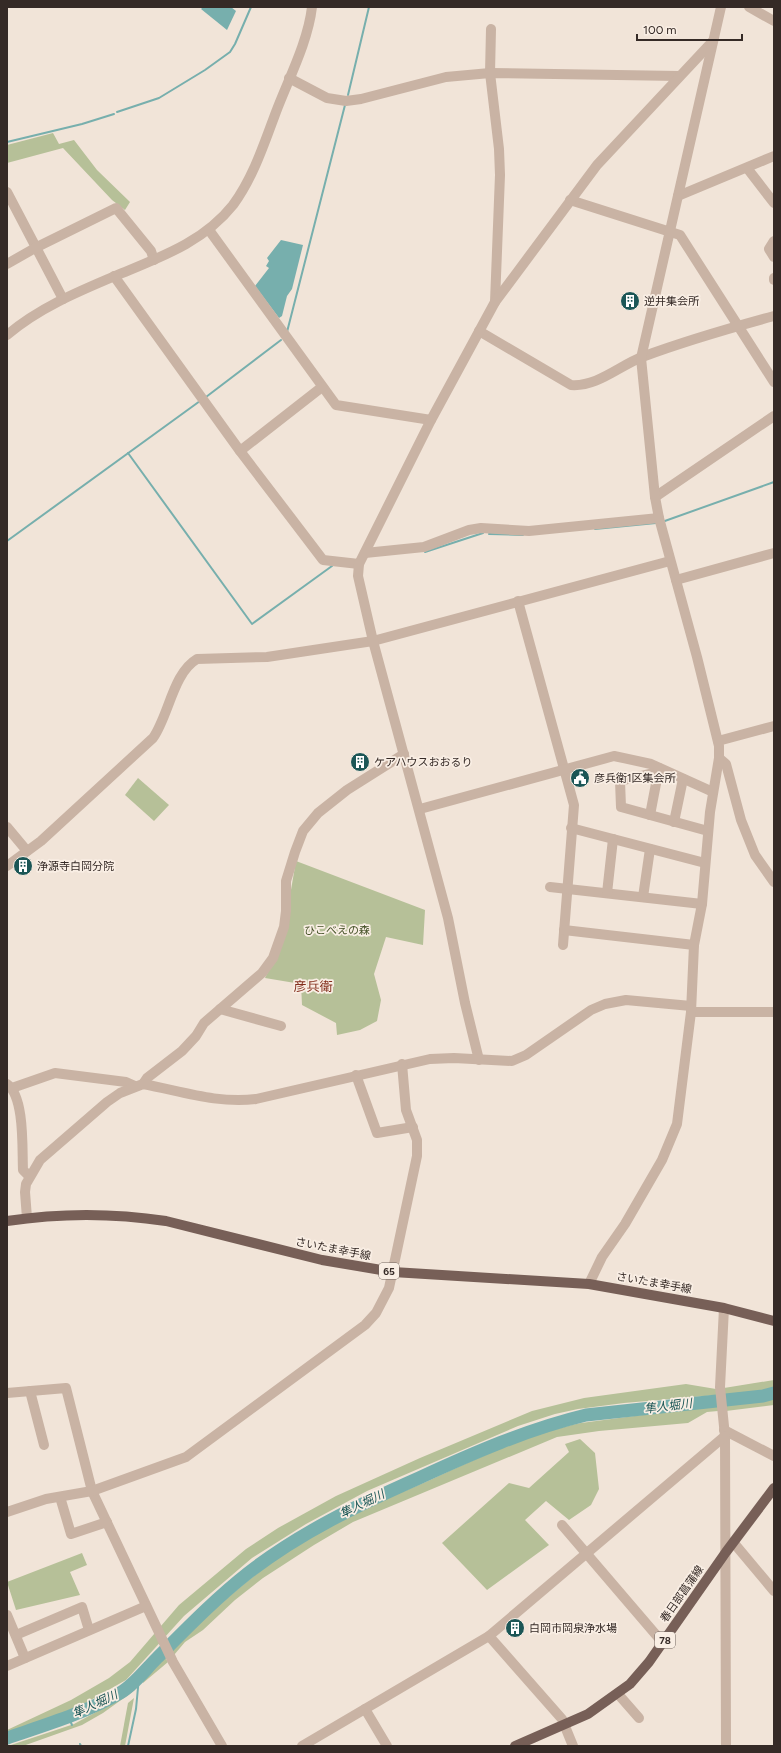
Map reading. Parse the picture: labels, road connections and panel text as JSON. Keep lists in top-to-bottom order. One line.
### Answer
{"streets":{"main road":["さいたま幸手線","65","春日部菖蒲線","78"]},"districts":["彦兵衛"],"water":["隼人堀川"],"parks":["ひこべえの森"],"places":{"building":["逆井集会所","ケアハウスおおるり","浄源寺白岡分院","白岡市岡泉浄水場"],"public building":["彦兵衛1区集会所"]},"scale_bar":"100 m"}
